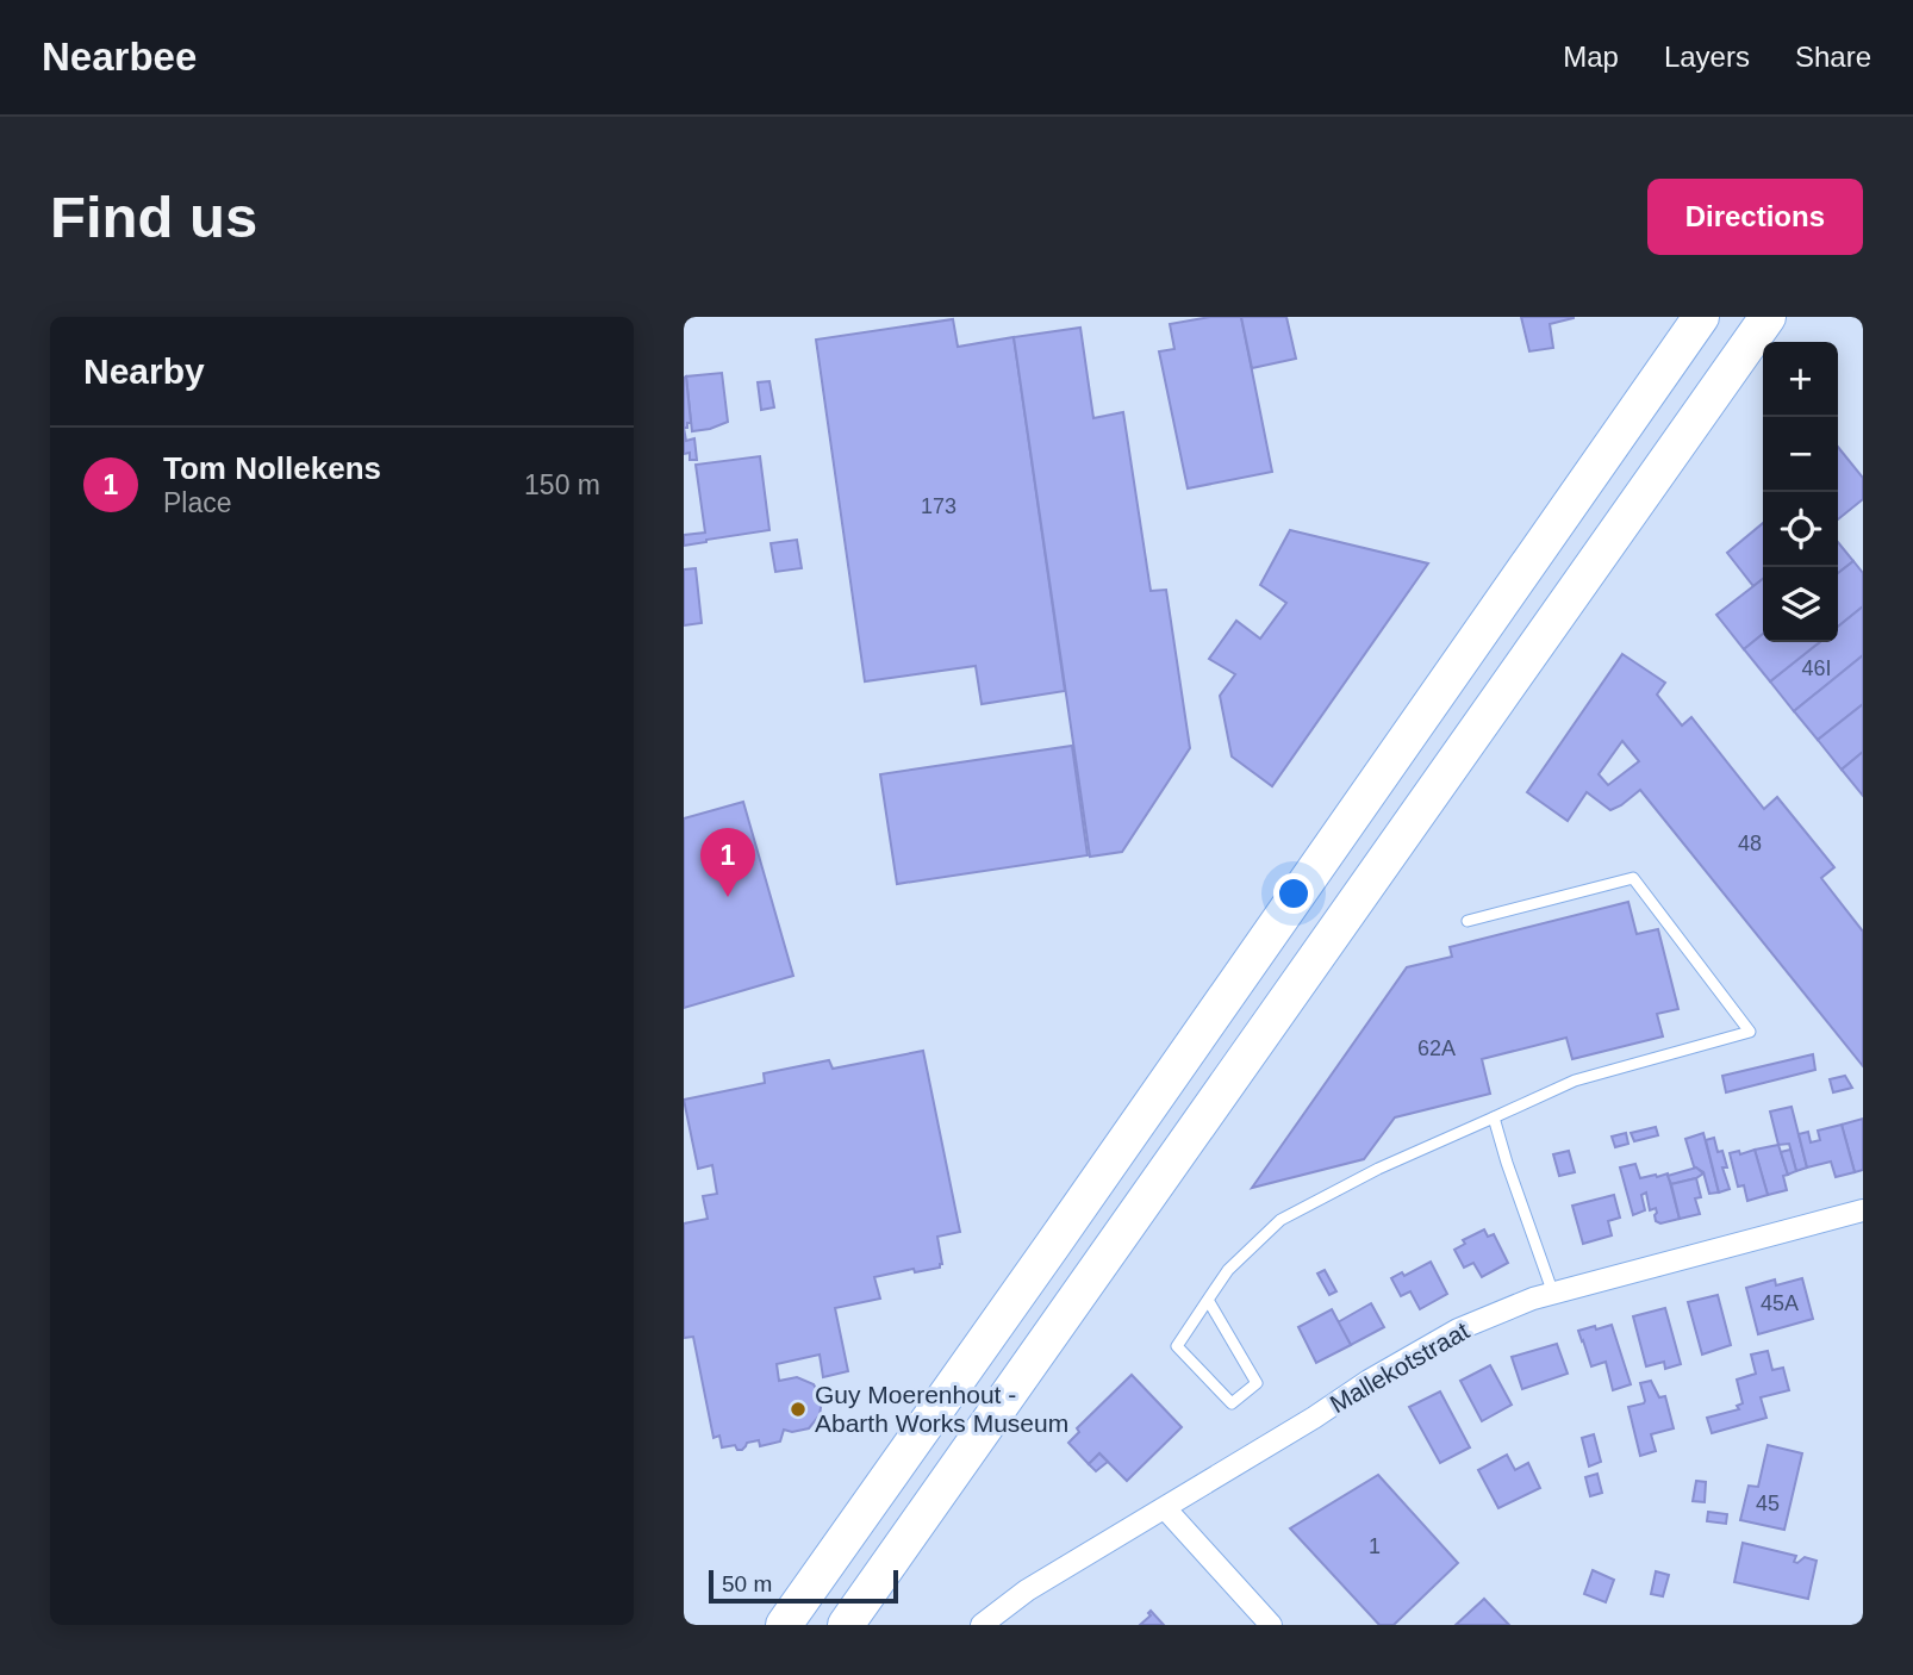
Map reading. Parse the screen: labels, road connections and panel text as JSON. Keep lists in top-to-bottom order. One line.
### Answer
{"streets":{"street":["Mallekotstraat"]},"places":["Guy Moerenhout - Abarth Works Museum"],"house_numbers":["173","46I","48","62A","45A","45","1"],"scale_bar":"50 m","page":{"header":"Nearbee","nav":["Map","Layers","Share"],"buttons":"Directions","title":"Find us","heading":"Nearby","map_buttons":["+","−"],"list":[{"mark":"1","name":"Tom Nollekens","note":"Place","value":"150 m"}],"pins":"1","scale":"50 m"}}
